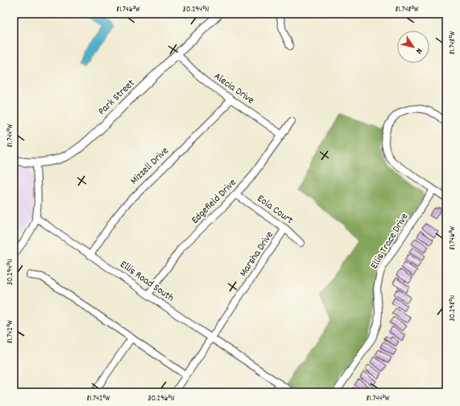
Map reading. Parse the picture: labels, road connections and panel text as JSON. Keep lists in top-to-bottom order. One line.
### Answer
{"streets":{"street":["Alecia Drive","Park Street","Mizzell Drive","Edgefield Drive","Eola Court","Ellis Trace Drive","Marsha Drive","Ellis Road South"]},"crossings":[["Alecia Drive","Park Street"],["Alecia Drive","Mizzell Drive"],["Alecia Drive","Edgefield Drive"],["Mizzell Drive","Ellis Road South"],["Edgefield Drive","Eola Court"],["Edgefield Drive","Ellis Road South"],["Eola Court","Marsha Drive"],["Marsha Drive","Ellis Road South"]],"north":"bottom right","coordinates":["81.746°W","30.294°N","81.748°W","81.744°W","30.298°N","81.742°W","30.296°N"]}
